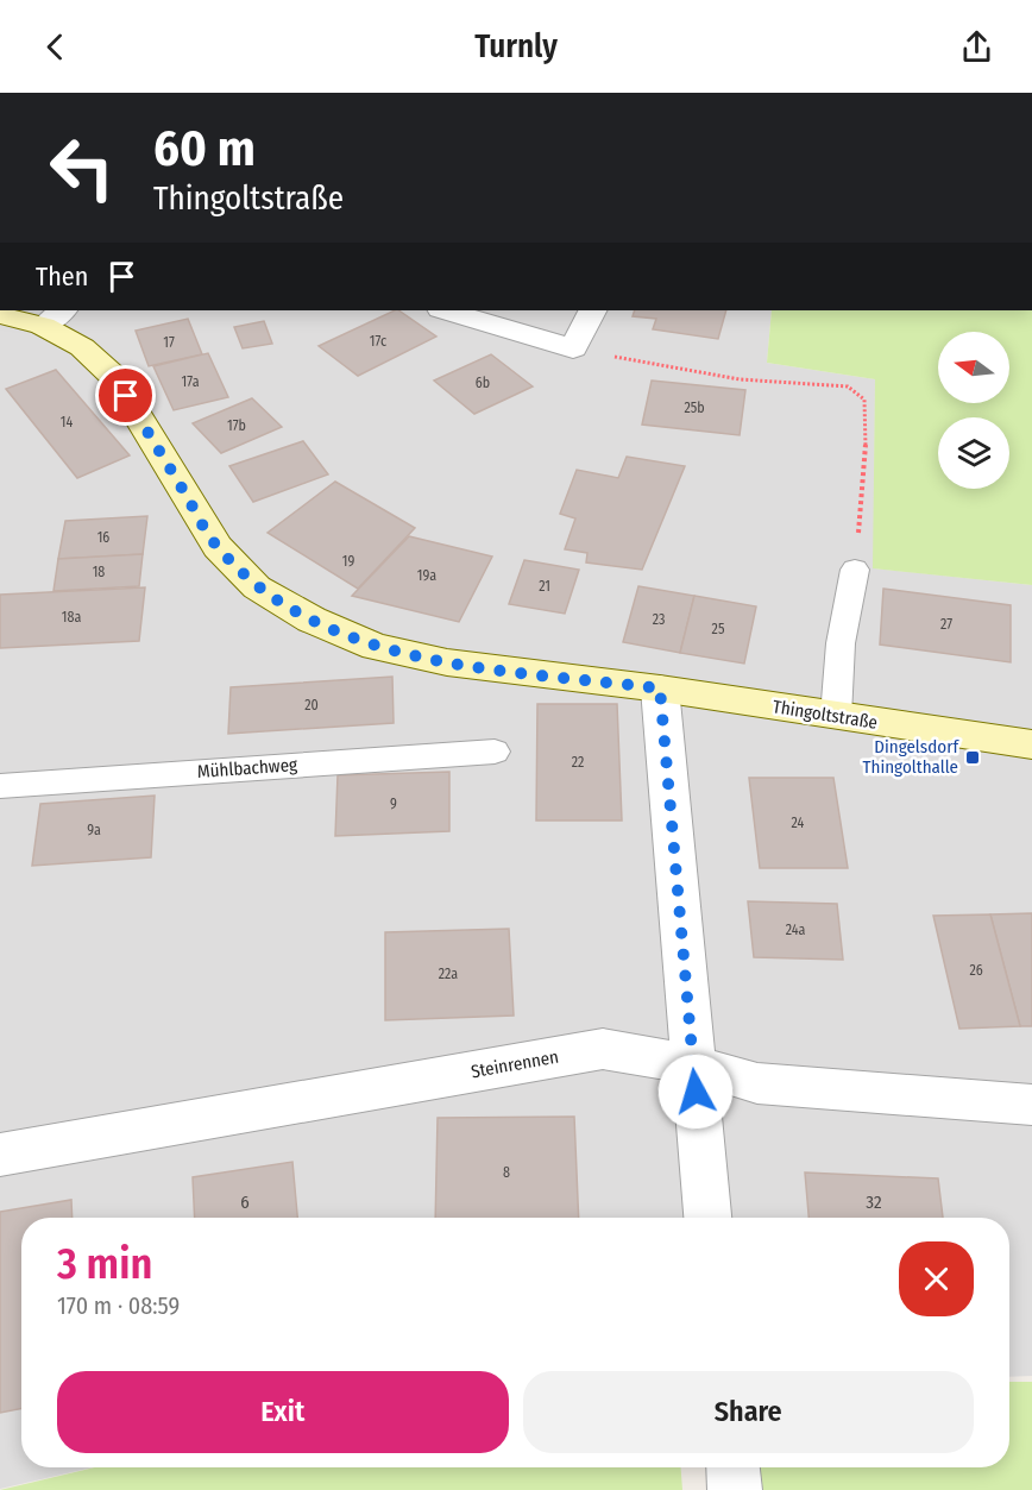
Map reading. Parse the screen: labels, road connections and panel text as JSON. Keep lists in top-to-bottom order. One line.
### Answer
{"streets":{"main road":["Thingoltstraße"],"street":["Steinrennen"],"lane":["Mühlbachweg"]},"places":{"transit":["Dingelsdorf Thingolthalle"]},"house_numbers":["17c","17","17a","6b","25b","14","17b","16","19","18","19a","21","18a","23","27","25","20","22","9","24","9a","24a","26","22a","8","6","32"],"north":"left","page":{"header":"Turnly","turn":["60 m","Thingoltstraße"],"then":"Then","heading":["3 min","170 m · 08:59"],"buttons":["Exit","Share"]}}
